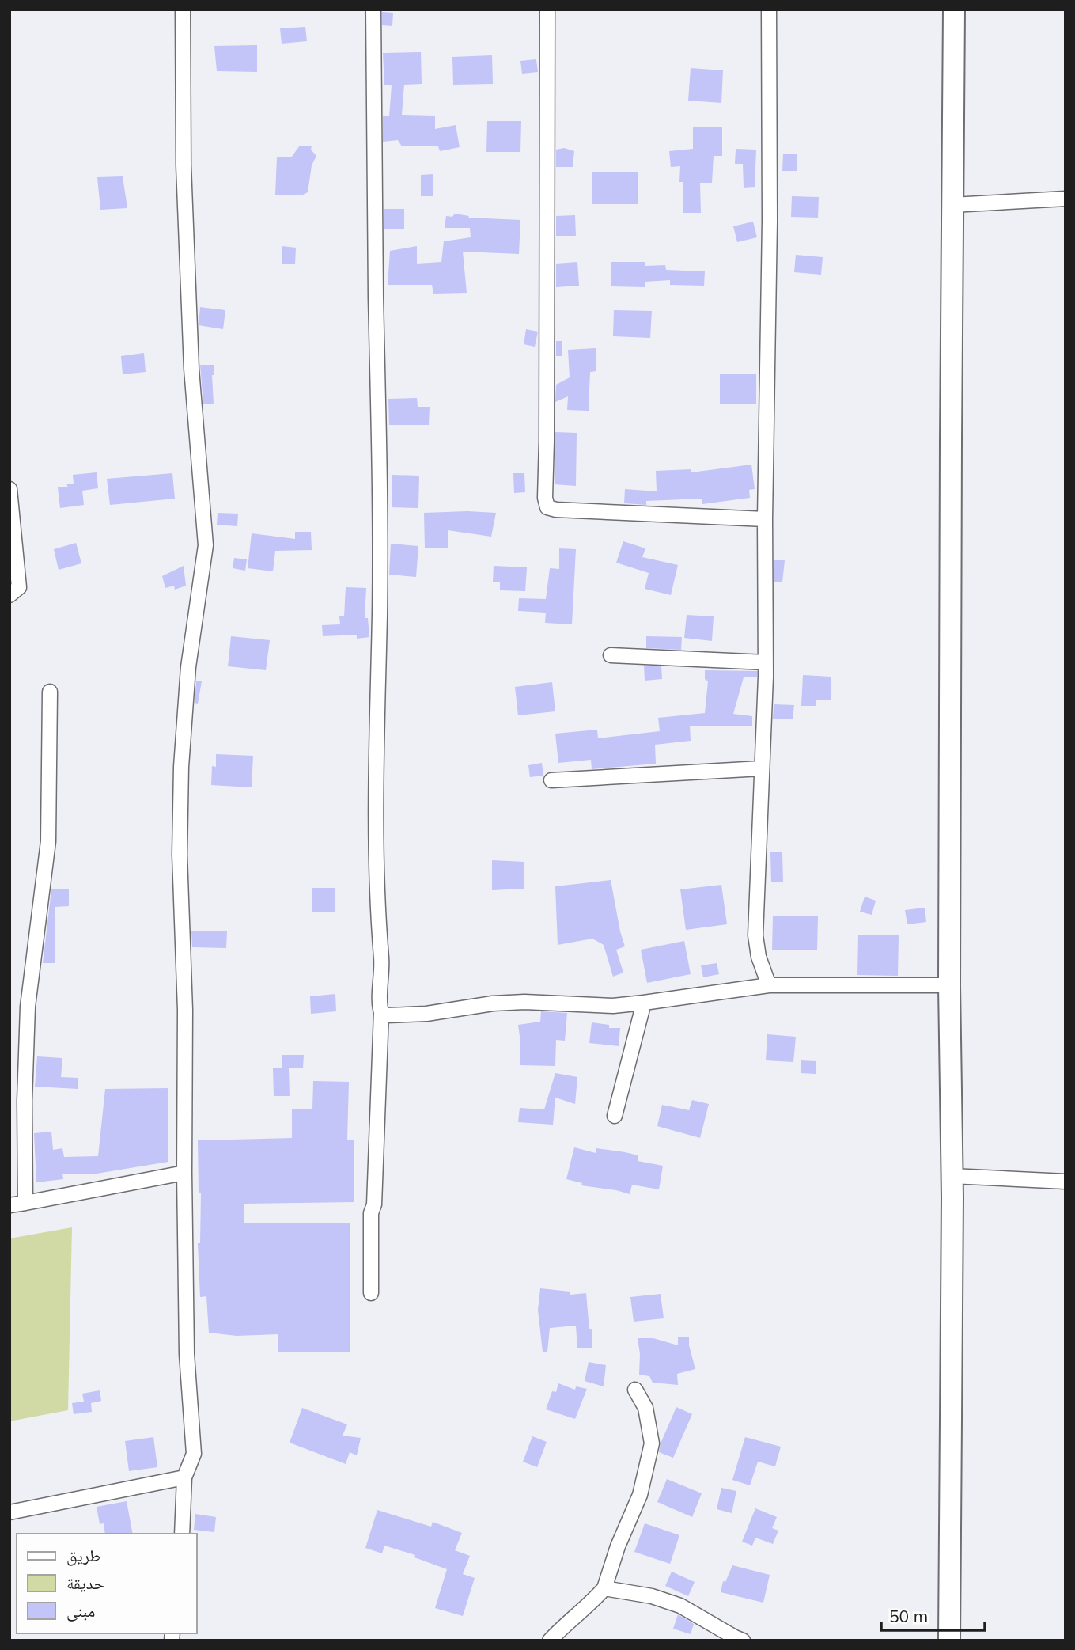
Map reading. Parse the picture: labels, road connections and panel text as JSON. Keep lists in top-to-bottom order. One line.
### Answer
{"legend":["طريق","حديقة","مبنى"],"scale_bar":"50 m"}
